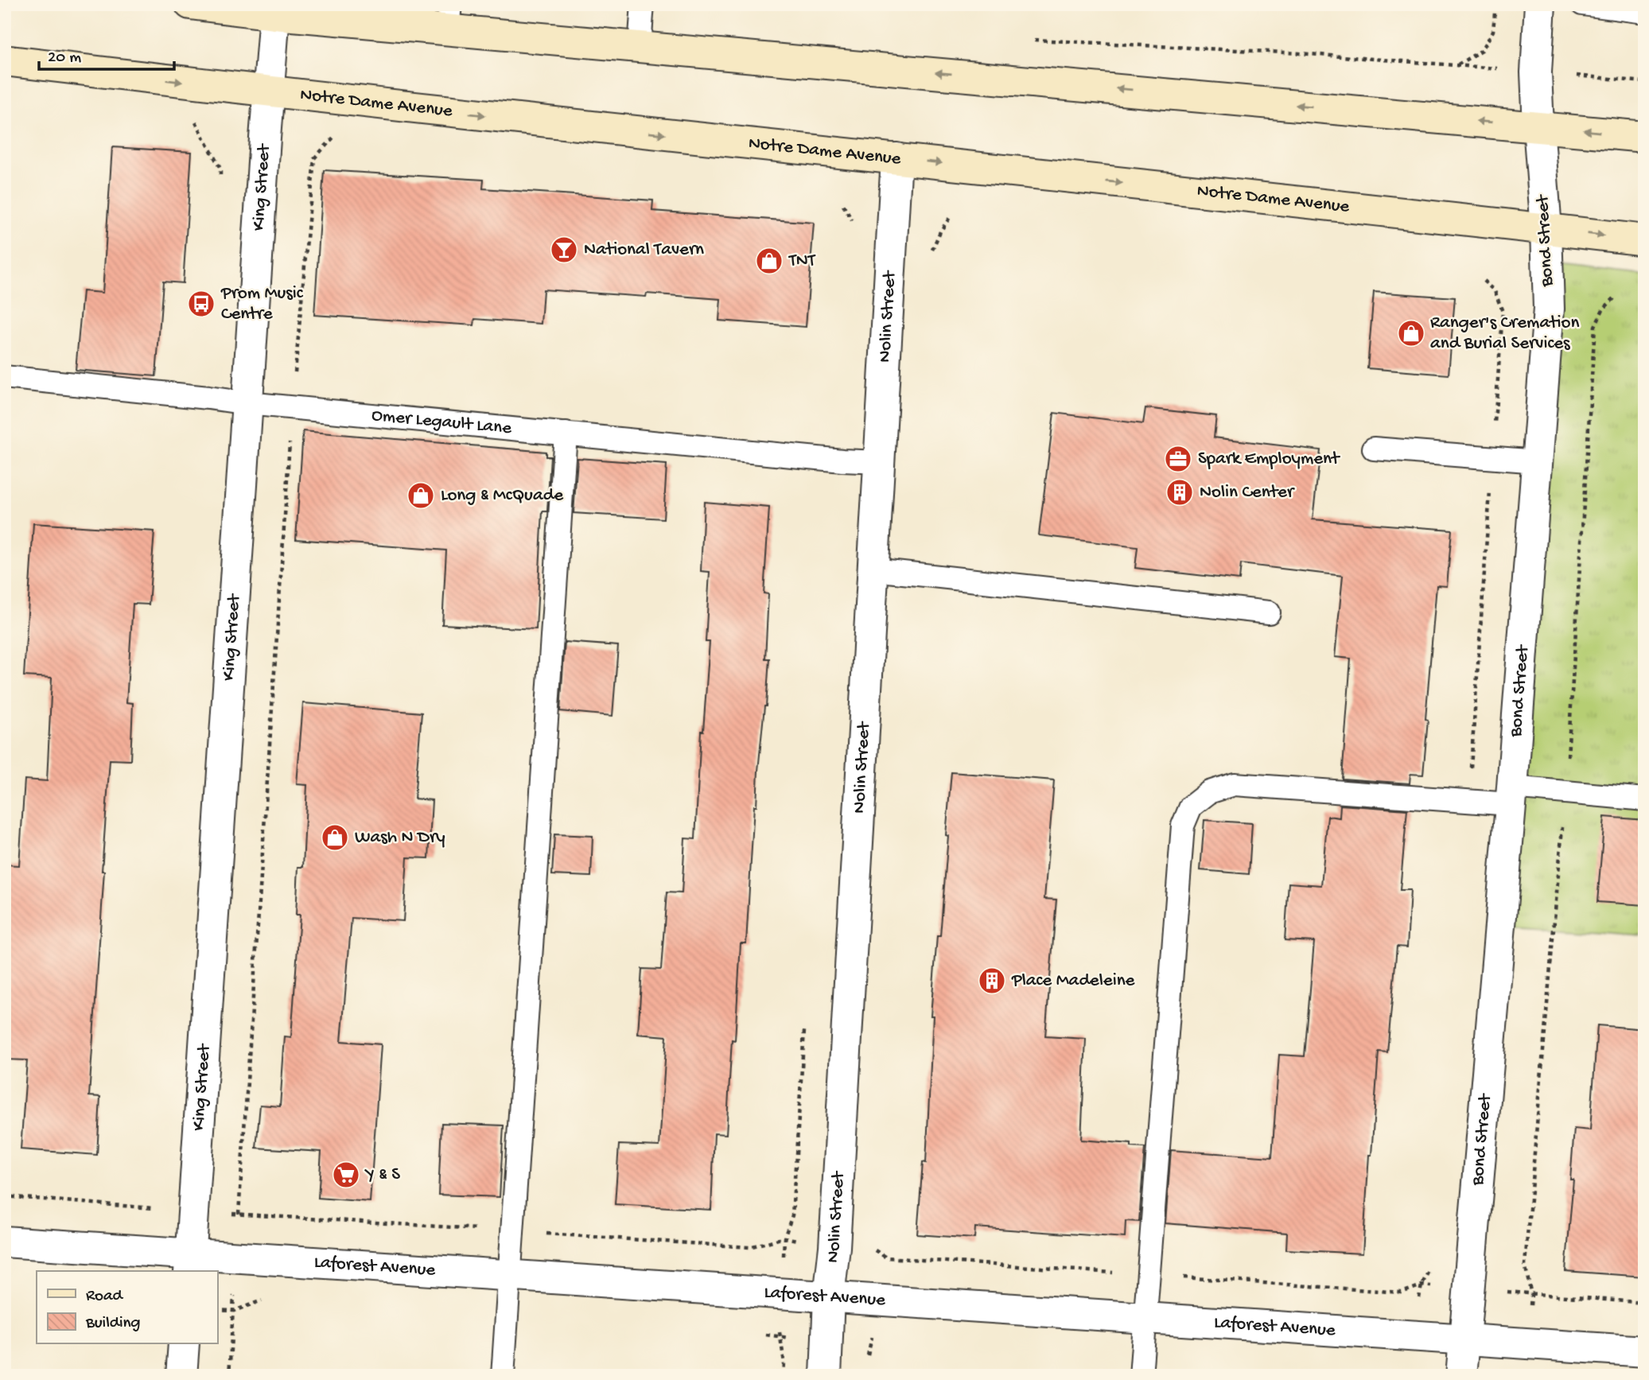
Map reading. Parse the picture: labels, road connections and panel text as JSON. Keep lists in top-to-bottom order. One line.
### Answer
{"streets":{"main road":["Notre Dame Avenue"],"street":["King Street","Bond Street","Nolin Street","Laforest Avenue"],"lane":["Omer Legault Lane"]},"crossings":[["Notre Dame Avenue","King Street"],["Notre Dame Avenue","Bond Street"],["Notre Dame Avenue","Nolin Street"],["King Street","Omer Legault Lane"],["King Street","Laforest Avenue"],["Bond Street","Laforest Avenue"],["Nolin Street","Omer Legault Lane"],["Nolin Street","Laforest Avenue"]],"places":{"bar":["National Tavern"],"shop":["TNT","Ranger's Cremation and Burial Services","Long & McQuade","Wash N Dry"],"bus stop":["Prom Music Centre"],"office":["Spark Employment"],"building":["Nolin Center","Place Madeleine"],"supermarket":["Y & S"]},"legend":["Road","Building"],"scale_bar":"20 m"}
